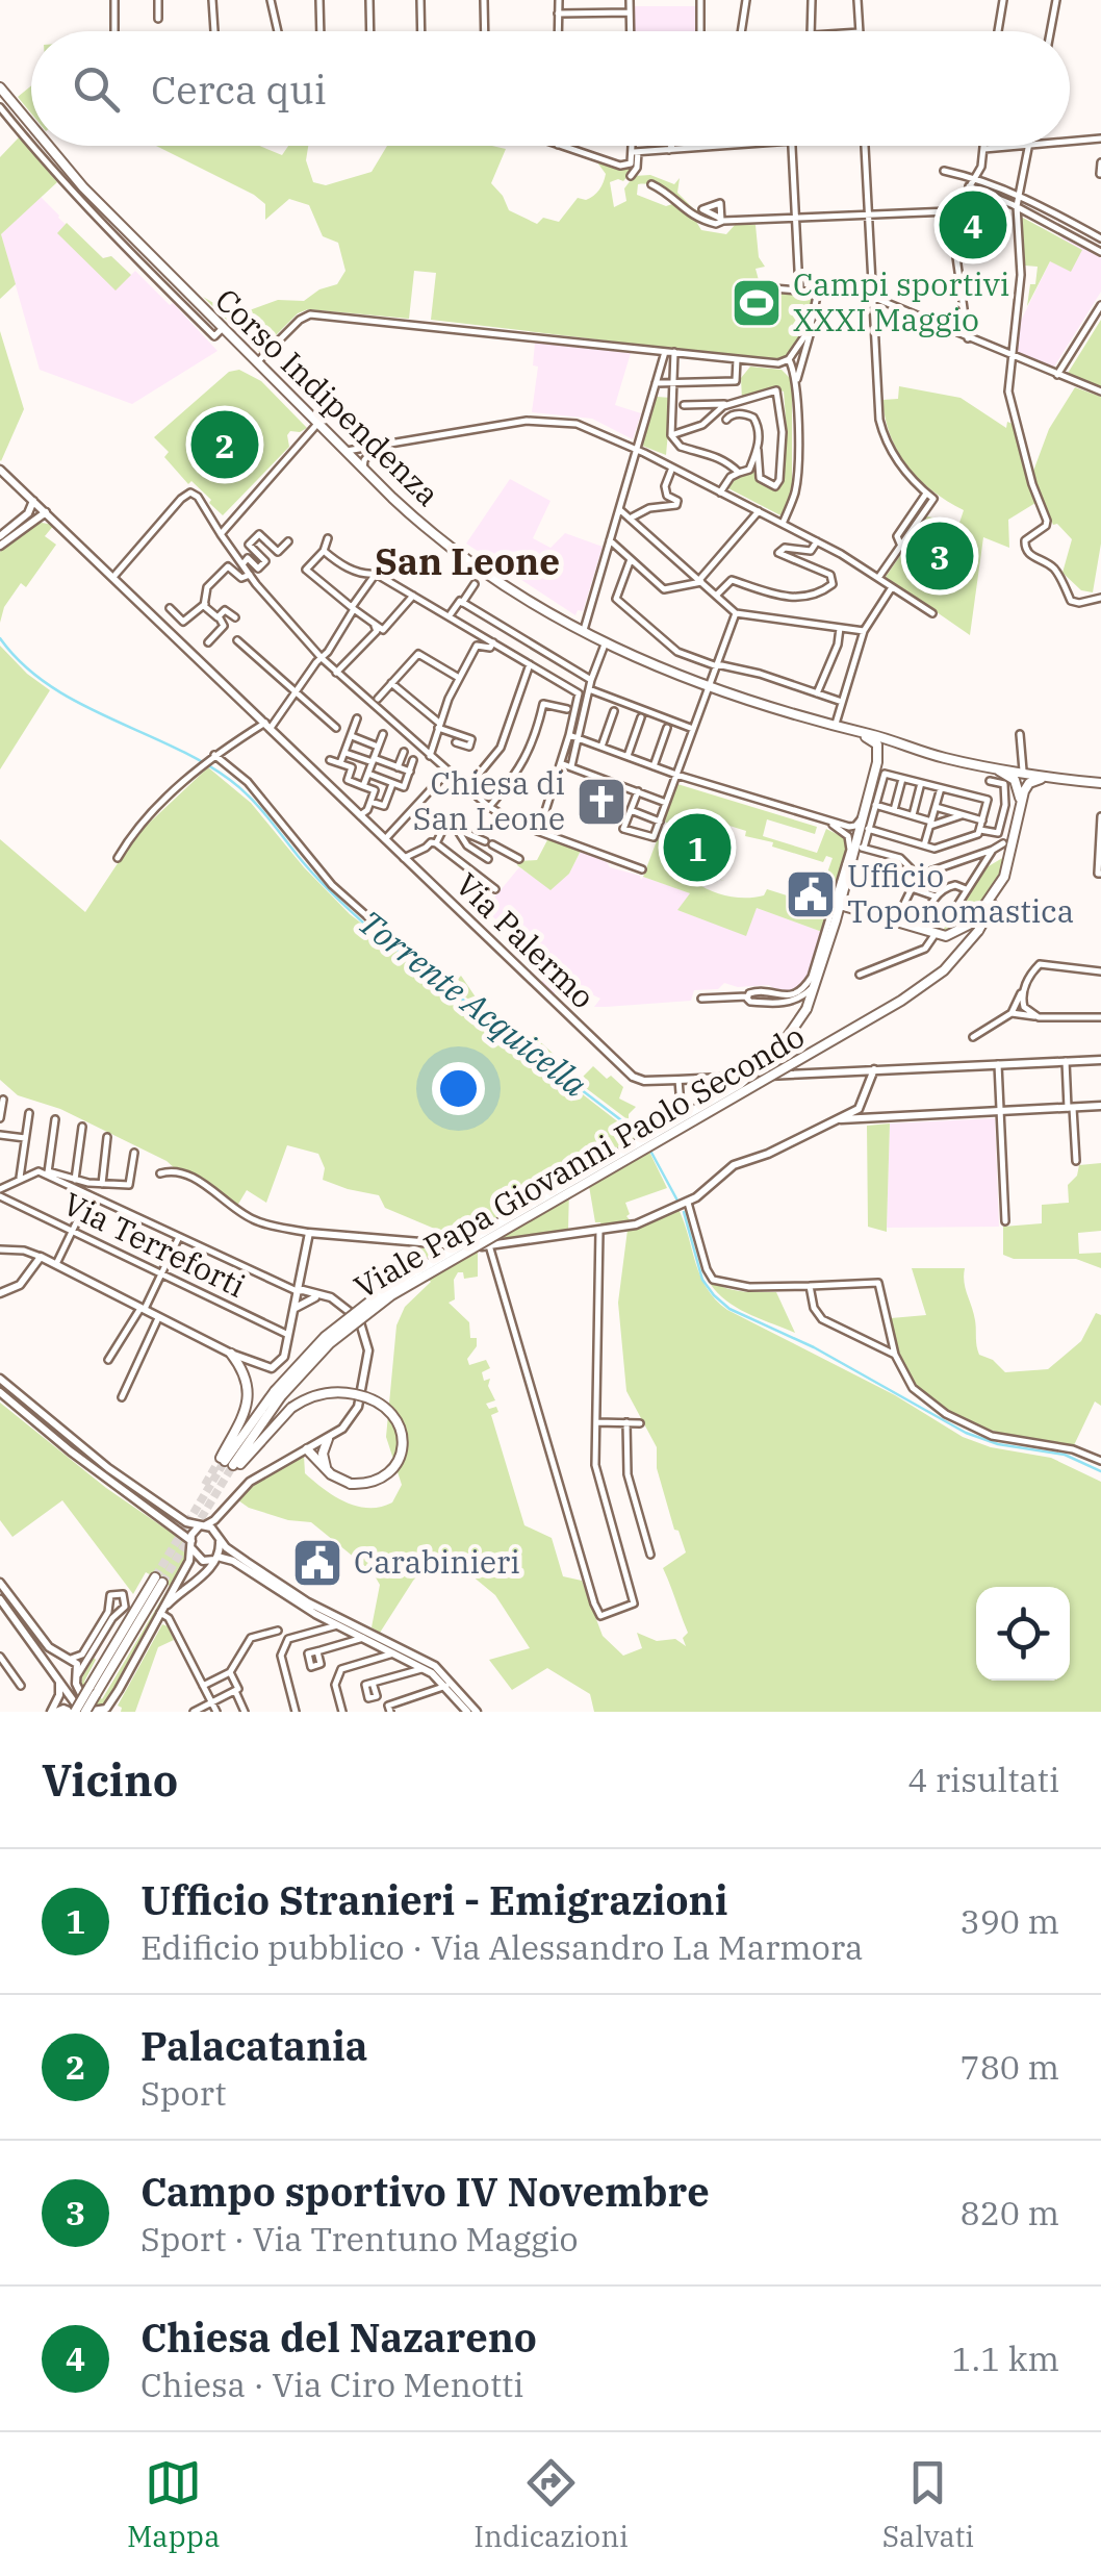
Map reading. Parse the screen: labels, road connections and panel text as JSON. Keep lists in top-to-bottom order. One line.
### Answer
{"streets":{"main road":["Corso Indipendenza","Via Palermo","Viale Papa Giovanni Paolo Secondo"],"street":["Via Terreforti"]},"districts":["San Leone"],"water":["Torrente Acquicella"],"places":{"sports":["Campi sportivi XXXI Maggio"],"church":["Chiesa di San Leone"],"public building":["Ufficio Toponomastica","Carabinieri"]},"page":{"search":"Cerca qui","pins":["4","2","3","1"],"heading":["Vicino","4 risultati"],"list":[{"mark":"1","name":"Ufficio Stranieri - Emigrazioni","note":"Edificio pubblico · Via Alessandro La Marmora","value":"390 m"},{"mark":"2","name":"Palacatania","note":"Sport","value":"780 m"},{"mark":"3","name":"Campo sportivo IV Novembre","note":"Sport · Via Trentuno Maggio","value":"820 m"},{"mark":"4","name":"Chiesa del Nazareno","note":"Chiesa · Via Ciro Menotti","value":"1.1 km"}],"nav":["Mappa","Indicazioni","Salvati"]}}
